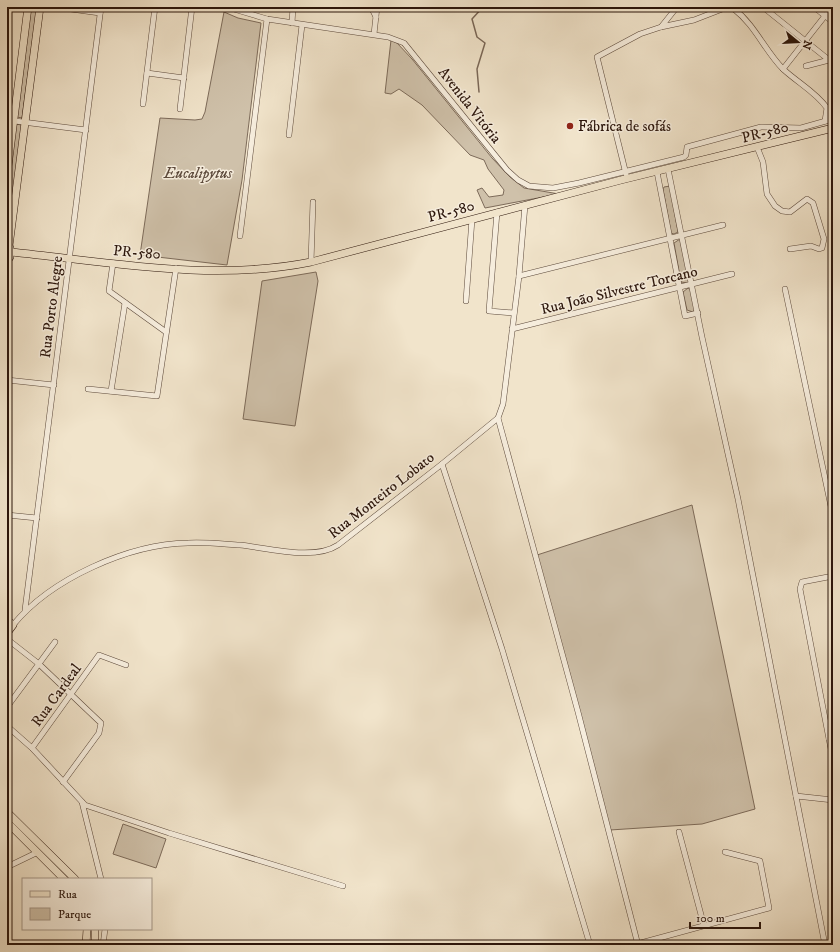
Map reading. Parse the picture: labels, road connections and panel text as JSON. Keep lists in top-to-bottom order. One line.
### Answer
{"streets":{"main road":["PR-580","Rua Monteiro Lobato"],"street":["Avenida Vitória","Rua João Silvestre Torcano","Rua Porto Alegre","Rua Cardeal"]},"crossings":[["Avenida Vitória","PR-580"],["PR-580","Rua Porto Alegre"],["Rua Porto Alegre","Rua Monteiro Lobato"]],"parks":["Eucalipytus"],"places":["Fábrica de sofás"],"legend":["Rua","Parque"],"scale_bar":"100 m","north":"right"}
